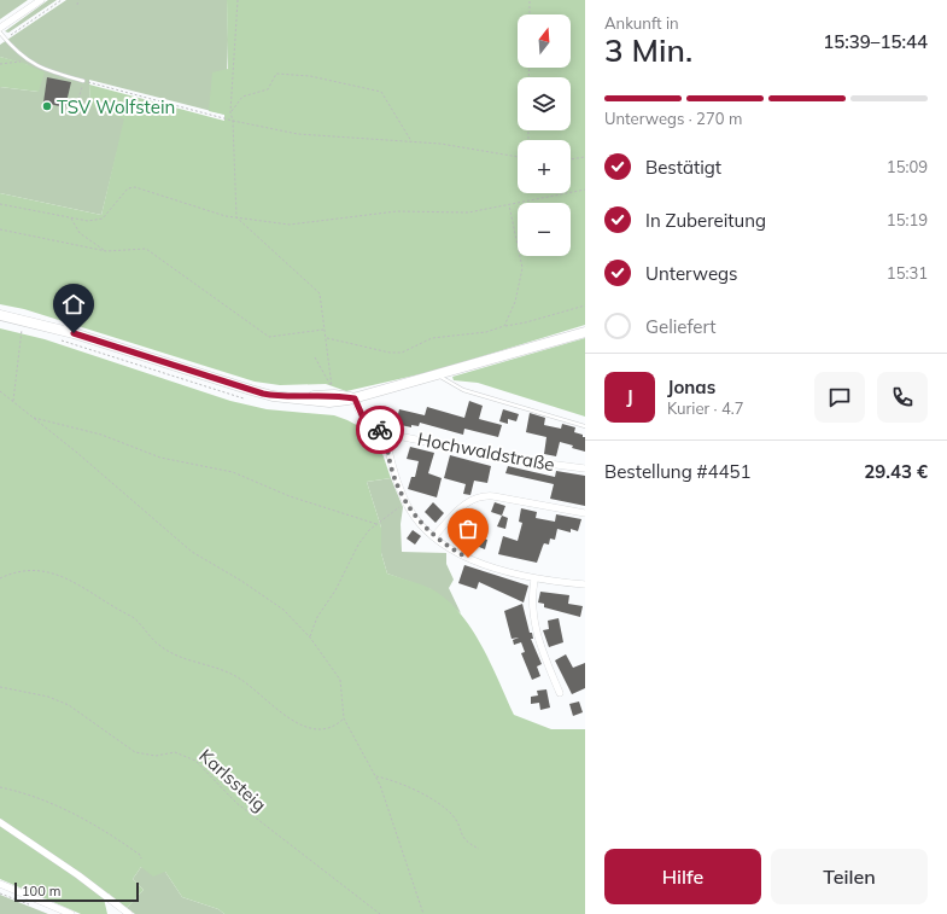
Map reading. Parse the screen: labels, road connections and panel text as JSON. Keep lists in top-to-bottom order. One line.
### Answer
{"streets":{"street":["Hochwaldstraße"],"path":["Karlssteig"]},"places":["TSV Wolfstein"],"scale_bar":"100 m","north":"top","page":{"heading":["3 Min.","Ankunft in","15:39–15:44"],"panel":["Jonas","Kurier · 4.7","Bestellung #4451","29.43 €"],"map_buttons":["+","−"],"bar":"Unterwegs · 270 m","list":[["Bestätigt","15:09"],["In Zubereitung","15:19"],["Unterwegs","15:31"],"Geliefert"],"round":"J","buttons":["Hilfe","Teilen"],"scale":"100 m"}}
